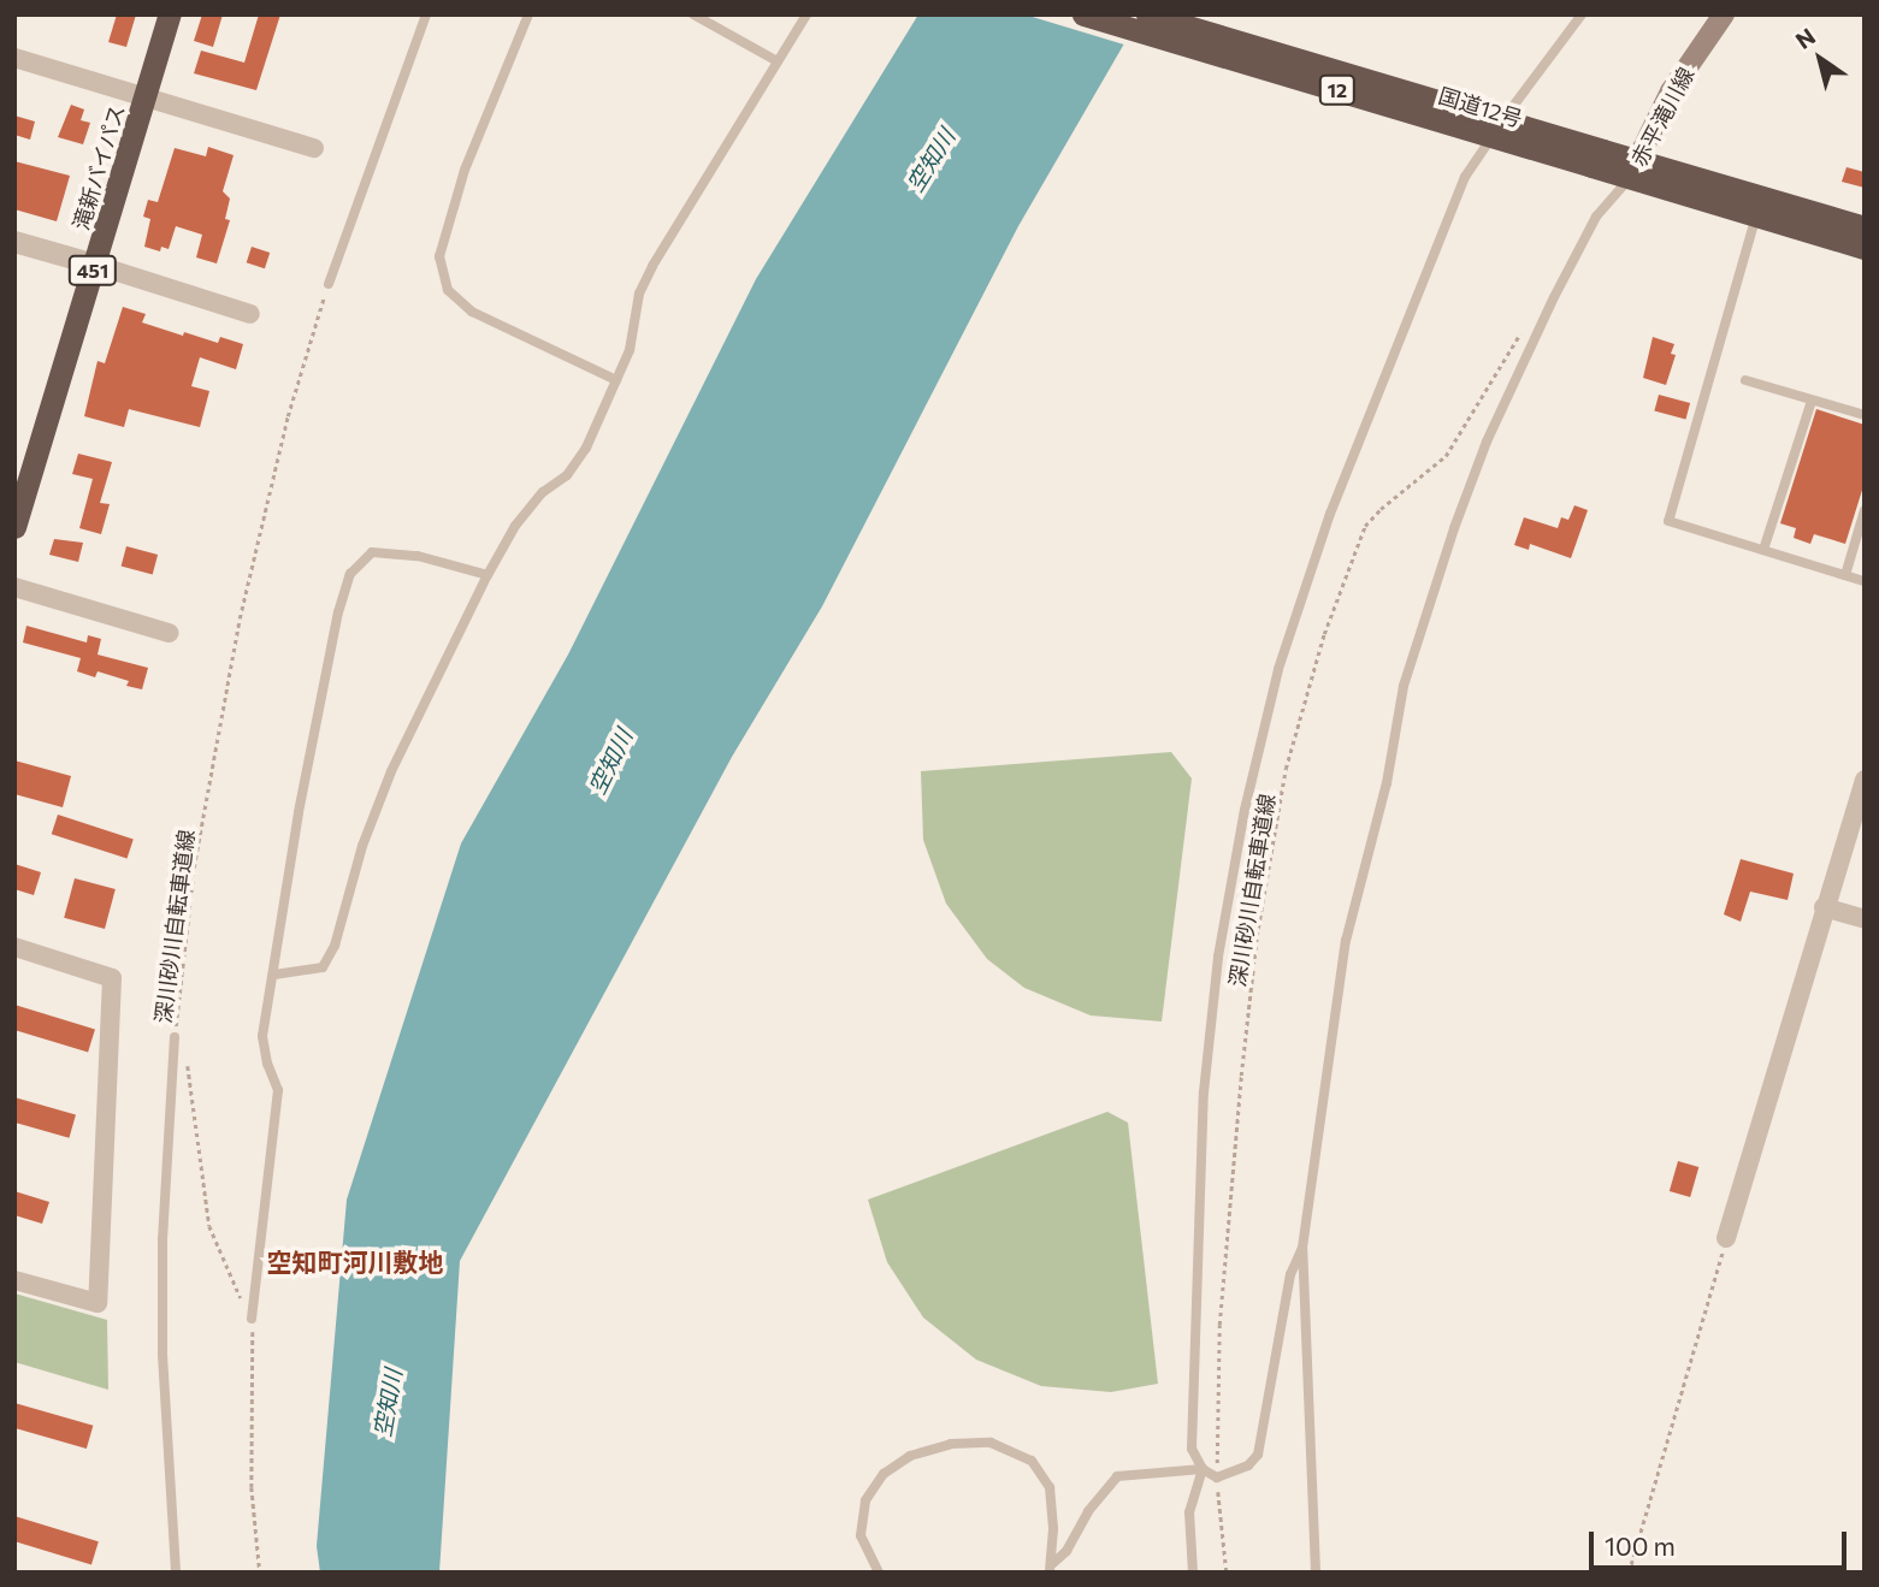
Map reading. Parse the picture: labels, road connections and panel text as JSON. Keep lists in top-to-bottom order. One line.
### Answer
{"streets":{"highway":["12","国道12号","滝新バイパス","451"],"main road":["赤平滝川線"],"path":["深川砂川自転車道線"]},"crossings":[["国道12号","赤平滝川線"]],"districts":["空知町河川敷地"],"water":["空知川"],"scale_bar":"100 m","north":"top left"}
